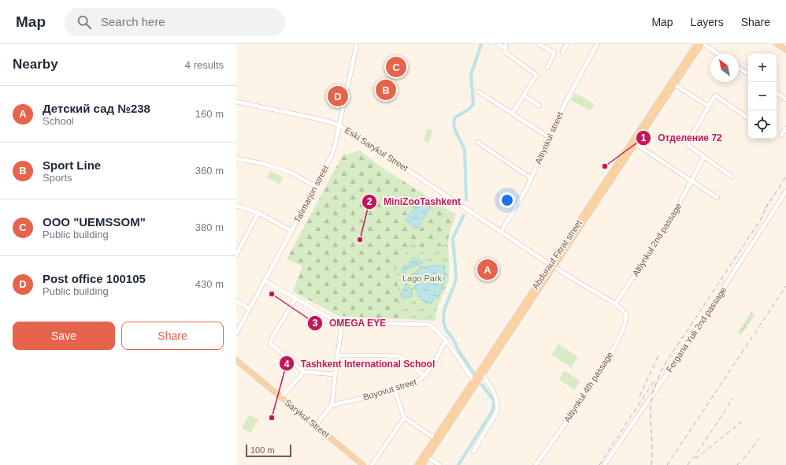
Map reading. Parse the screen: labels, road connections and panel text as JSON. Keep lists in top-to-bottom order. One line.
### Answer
{"streets":{"main road":["Abdurauf Fitrat street","Sarykul Street"],"street":["Altiynkul street","Eski Sarykul Street","Talimarjon street","Altiynkul 2nd passage","Fergana Yuli 2nd passage","Altiynkul 4th passage","Boyovut street"]},"crossings":[["Altiynkul street","Eski Sarykul Street"],["Eski Sarykul Street","Talimarjon street"],["Eski Sarykul Street","Abdurauf Fitrat street"],["Eski Sarykul Street","Altiynkul 4th passage"],["Altiynkul 2nd passage","Altiynkul 4th passage"],["Abdurauf Fitrat street","Altiynkul 4th passage"]],"parks":["Lago Park"],"places":["Отделение 72","MiniZooTashkent","OMEGA EYE","Tashkent International School"],"scale_bar":"100 m","north":"top left","page":{"header":"Map","search":"Search here","nav":["Map","Layers","Share"],"heading":["Nearby","4 results"],"map_buttons":["+","−"],"pins":["C","B","D","A"],"list":[{"mark":"A","name":"Детский сад №238","note":"School","value":"160 m"},{"mark":"B","name":"Sport Line","note":"Sports","value":"360 m"},{"mark":"C","name":"ООО \"UEMSSOM\"","note":"Public building","value":"380 m"},{"mark":"D","name":"Post office 100105","note":"Public building","value":"430 m"}],"buttons":["Save","Share"],"scale":"100 m"}}
